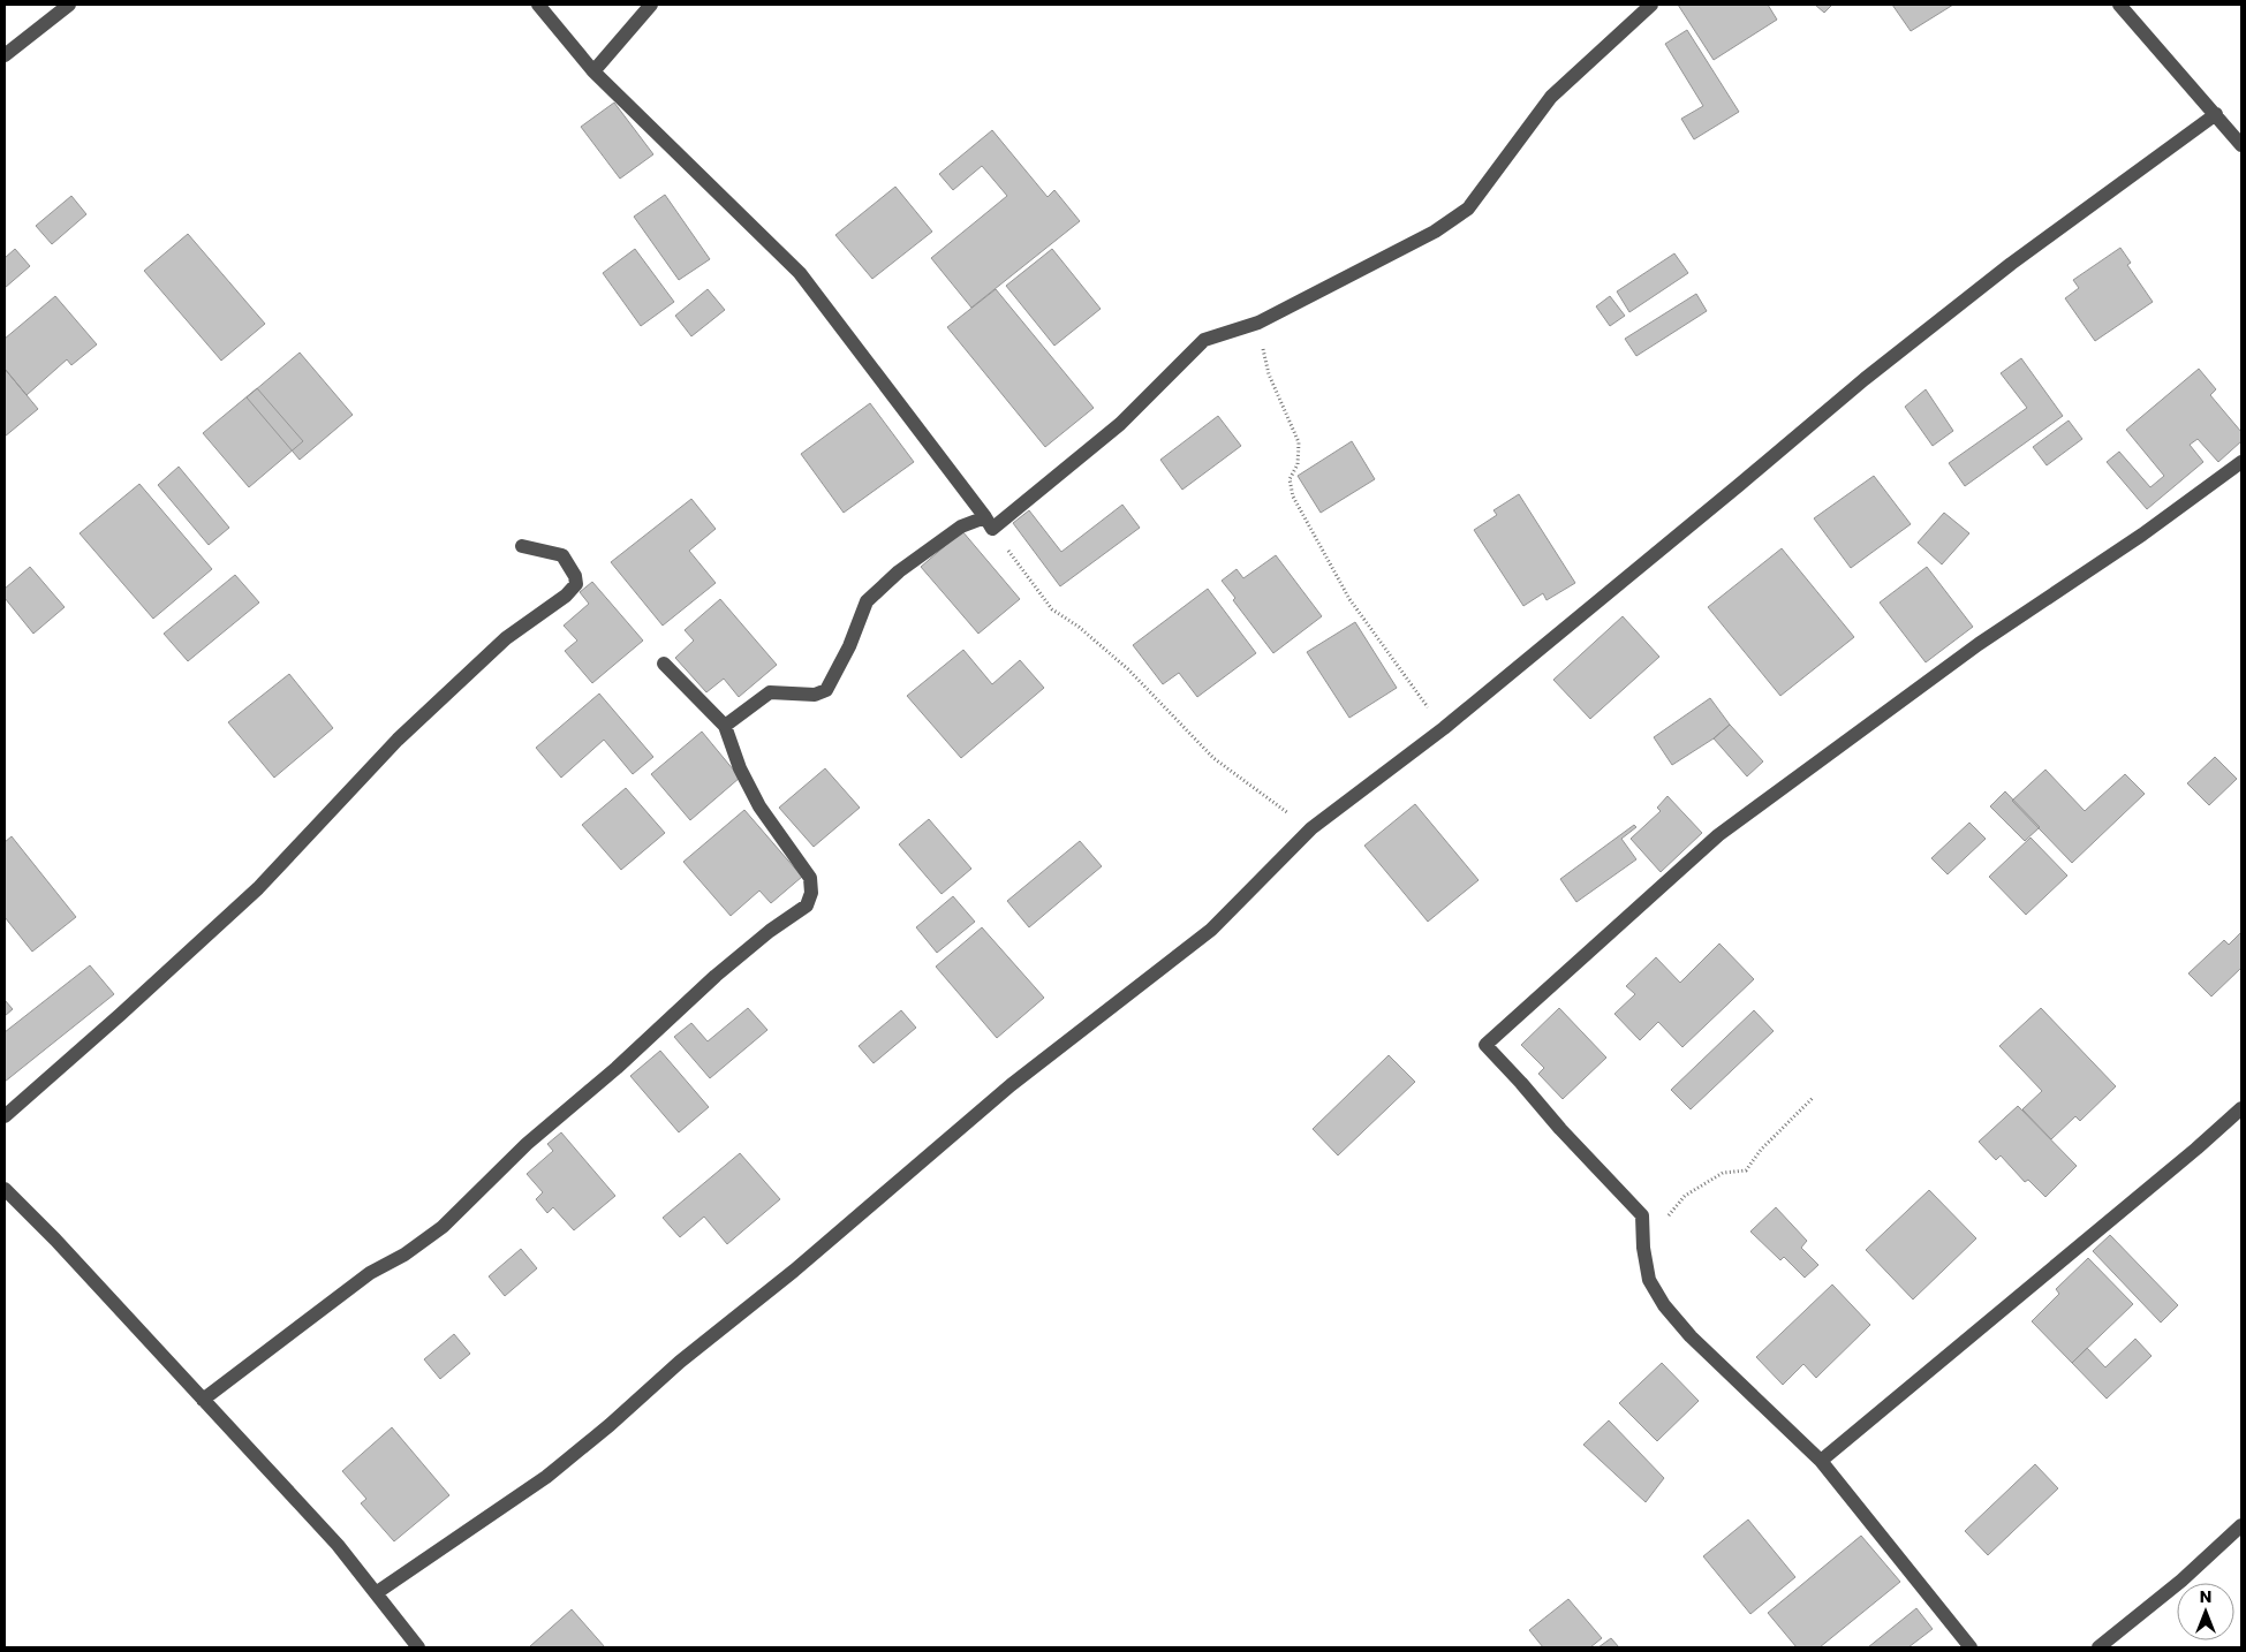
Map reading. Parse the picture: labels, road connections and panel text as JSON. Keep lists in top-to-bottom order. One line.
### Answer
{"north":"top"}
